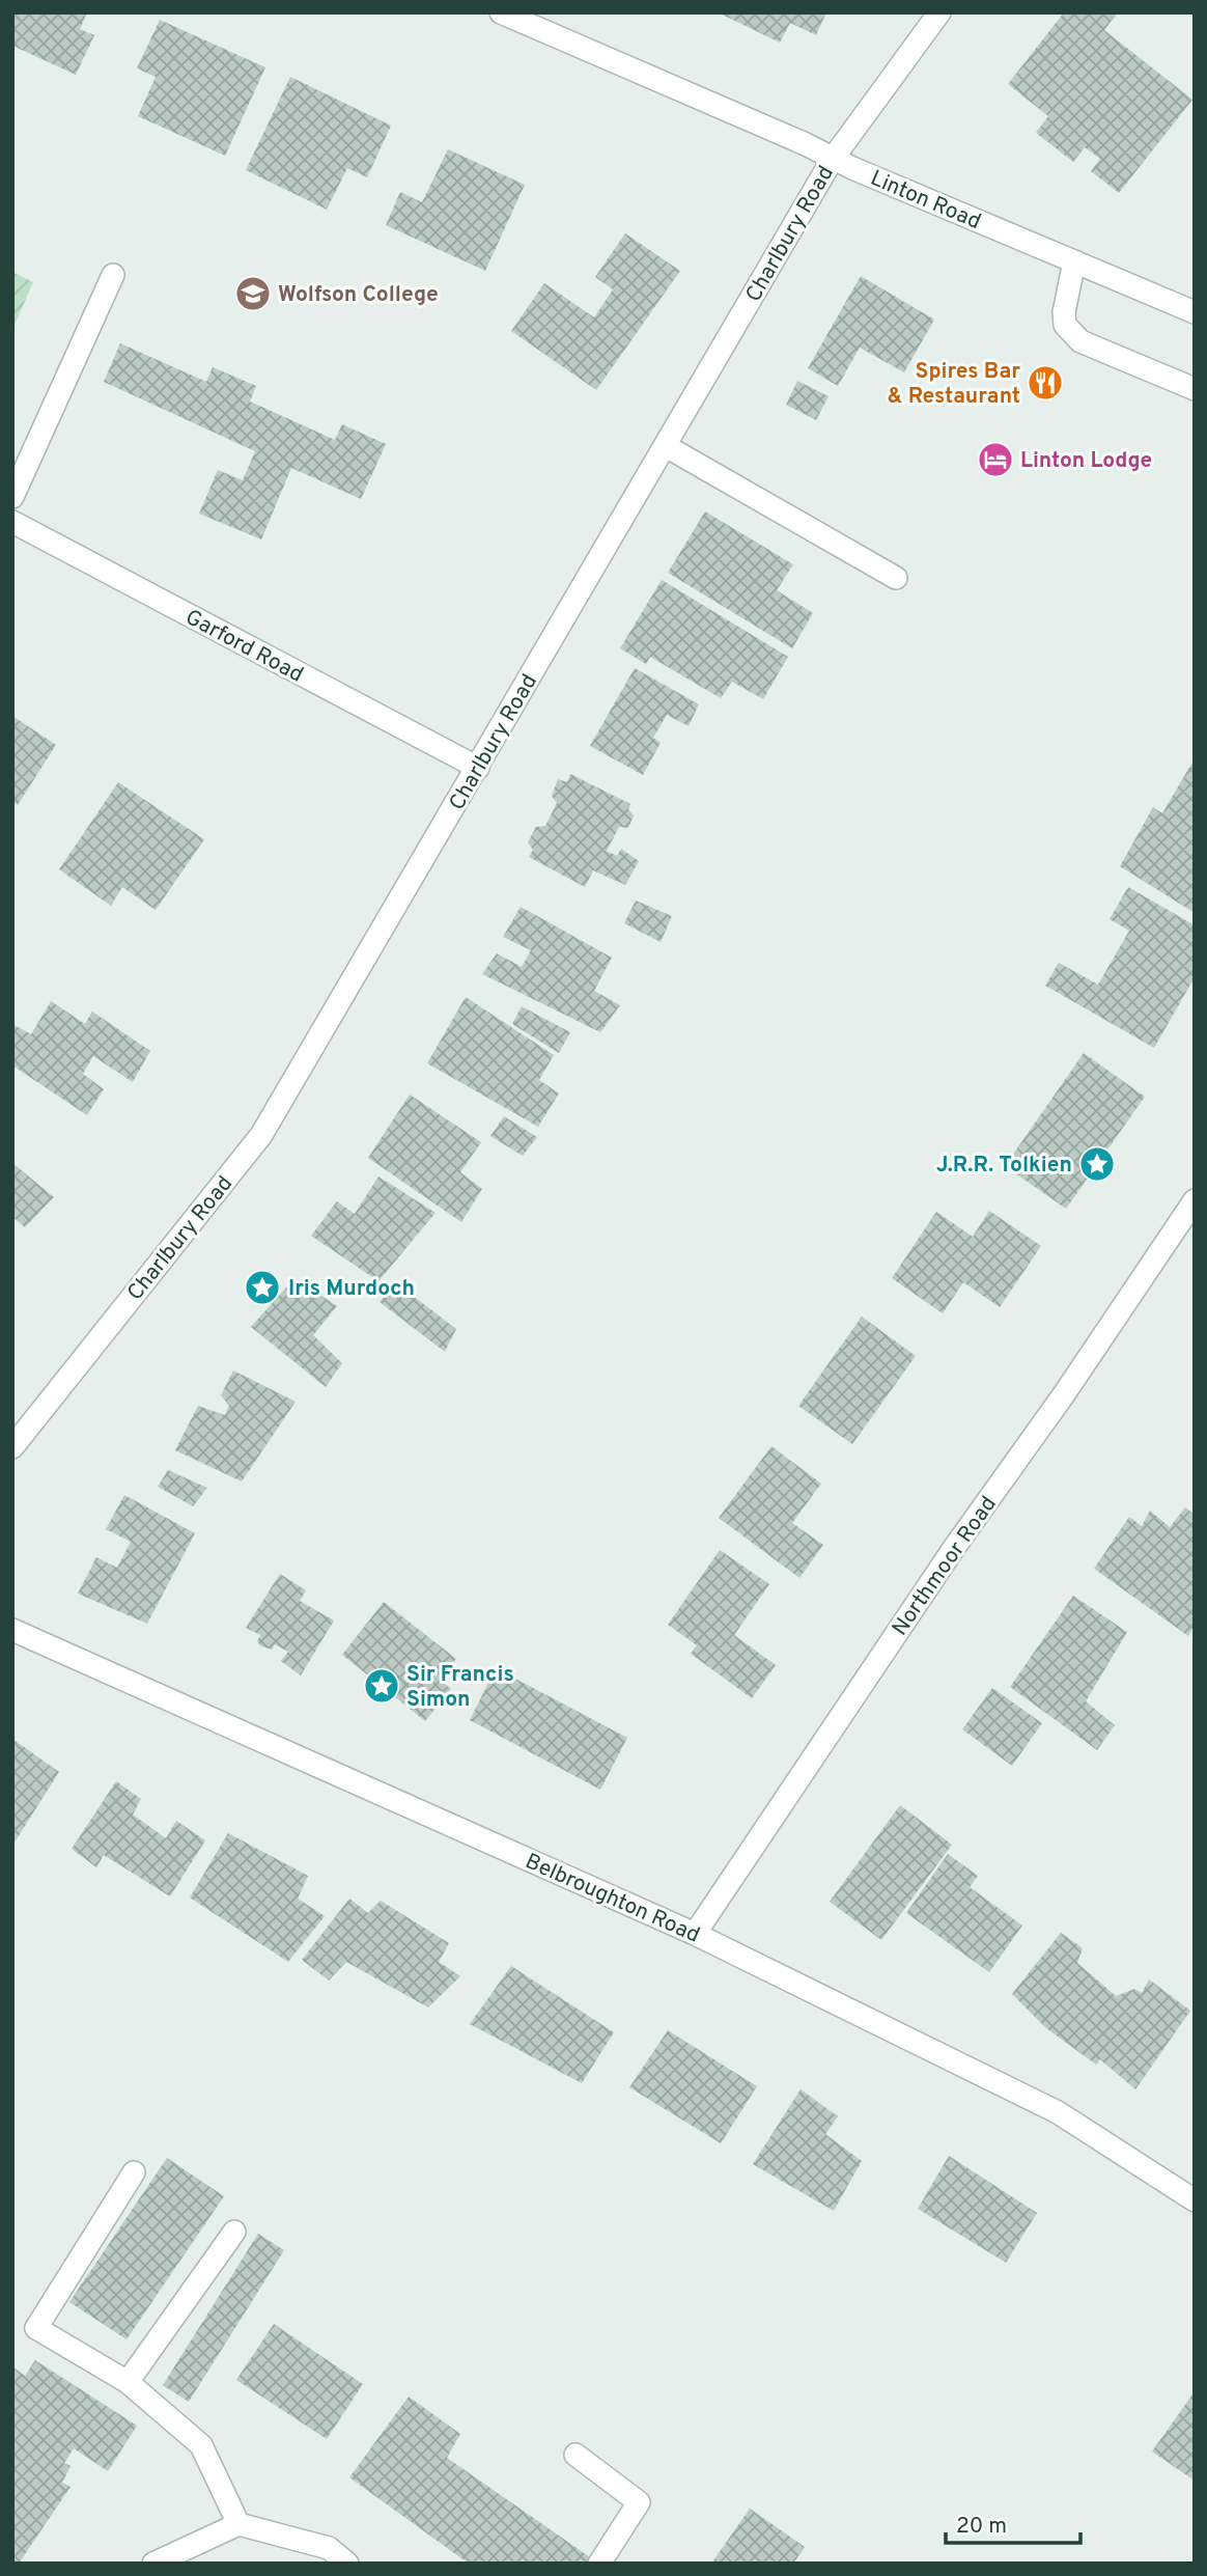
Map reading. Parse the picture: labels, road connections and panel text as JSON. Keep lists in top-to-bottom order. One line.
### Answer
{"streets":{"street":["Linton Road","Charlbury Road","Garford Road","Northmoor Road","Belbroughton Road"]},"crossings":[["Linton Road","Charlbury Road"],["Charlbury Road","Garford Road"],["Northmoor Road","Belbroughton Road"]],"places":{"school or university":["Wolfson College"],"restaurant":["Spires Bar & Restaurant"],"hotel":["Linton Lodge"],"place":["J.R.R. Tolkien","Iris Murdoch","Sir Francis Simon"]},"scale_bar":"20 m"}
